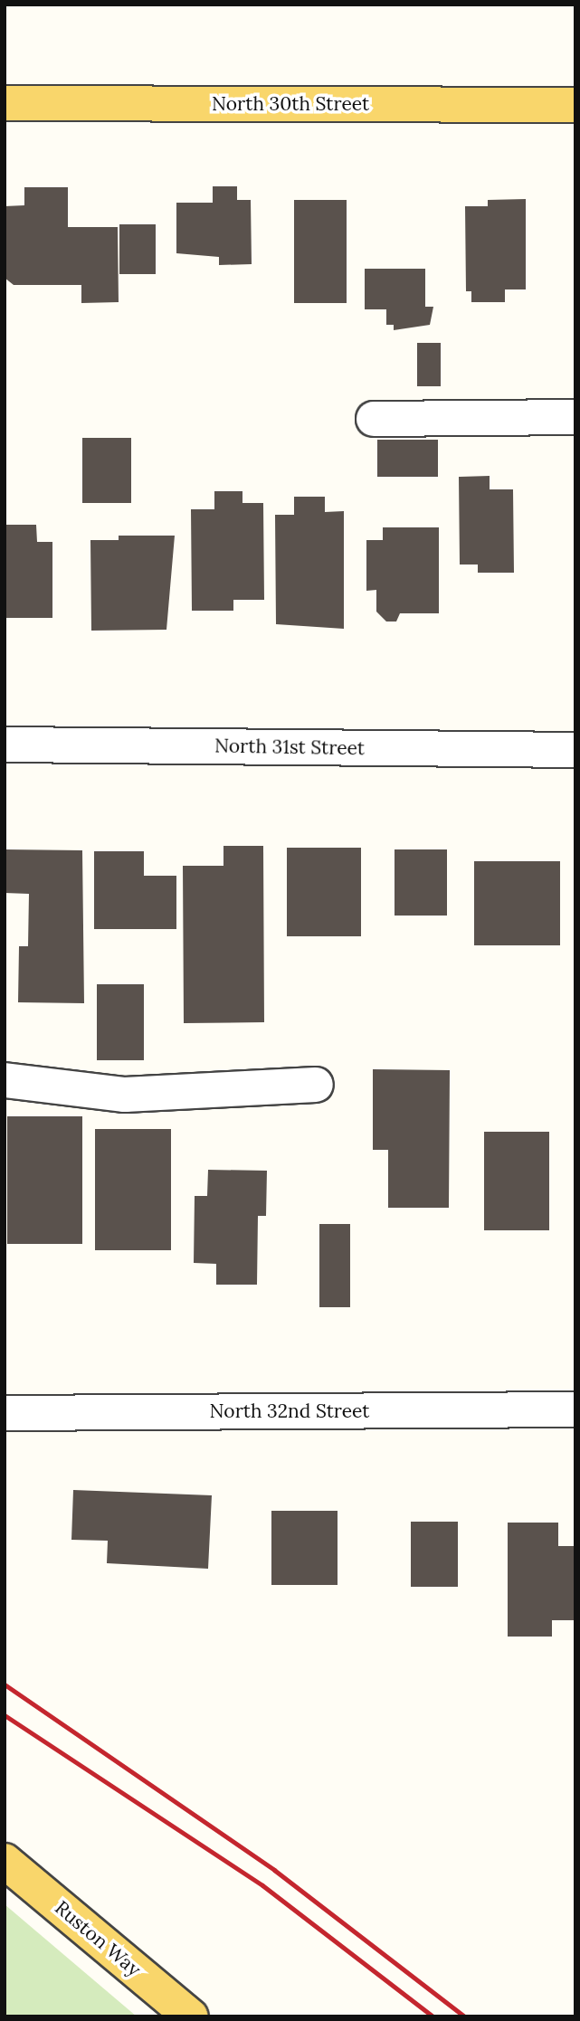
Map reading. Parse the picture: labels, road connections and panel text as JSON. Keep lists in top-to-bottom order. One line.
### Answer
{"streets":{"main road":["North 30th Street","Ruston Way"],"street":["North 31st Street","North 32nd Street"]}}
